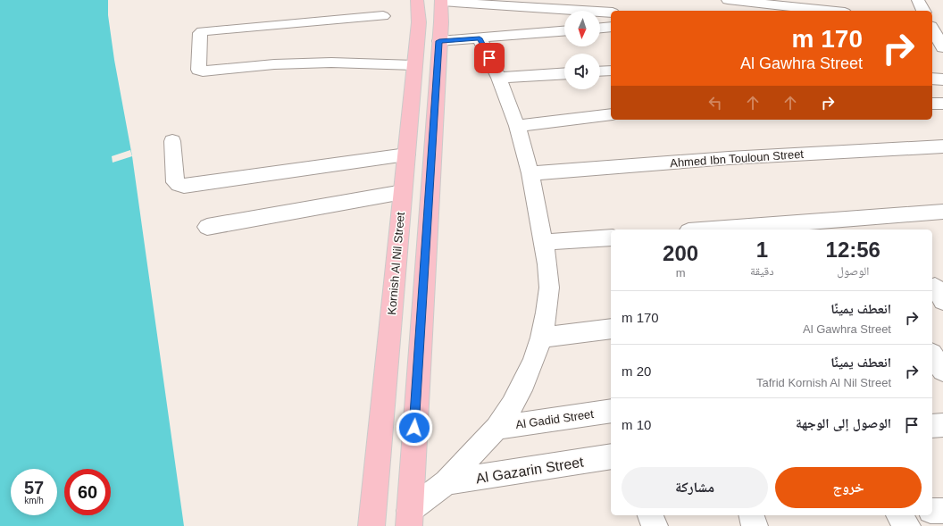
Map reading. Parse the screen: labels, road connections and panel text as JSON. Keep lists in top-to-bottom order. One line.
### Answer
{"streets":{"main road":["Kornish Al Nil Street"],"street":["Ahmed Ibn Touloun Street","Al Gadid Street","Al Gazarin Street"]},"north":"bottom","page":{"turn":["170 m","Al Gawhra Street"],"eta":["12:56","الوصول","1","دقيقة","200","m"],"list":[{"name":"انعطف يمينًا","note":"Al Gawhra Street","value":"170 m"},{"name":"انعطف يمينًا","note":"Tafrid Kornish Al Nil Street","value":"20 m"},{"name":"الوصول إلى الوجهة","value":"10 m"}],"buttons":["خروج","مشاركة"],"speed":"57 km/h","limit":"60"}}
